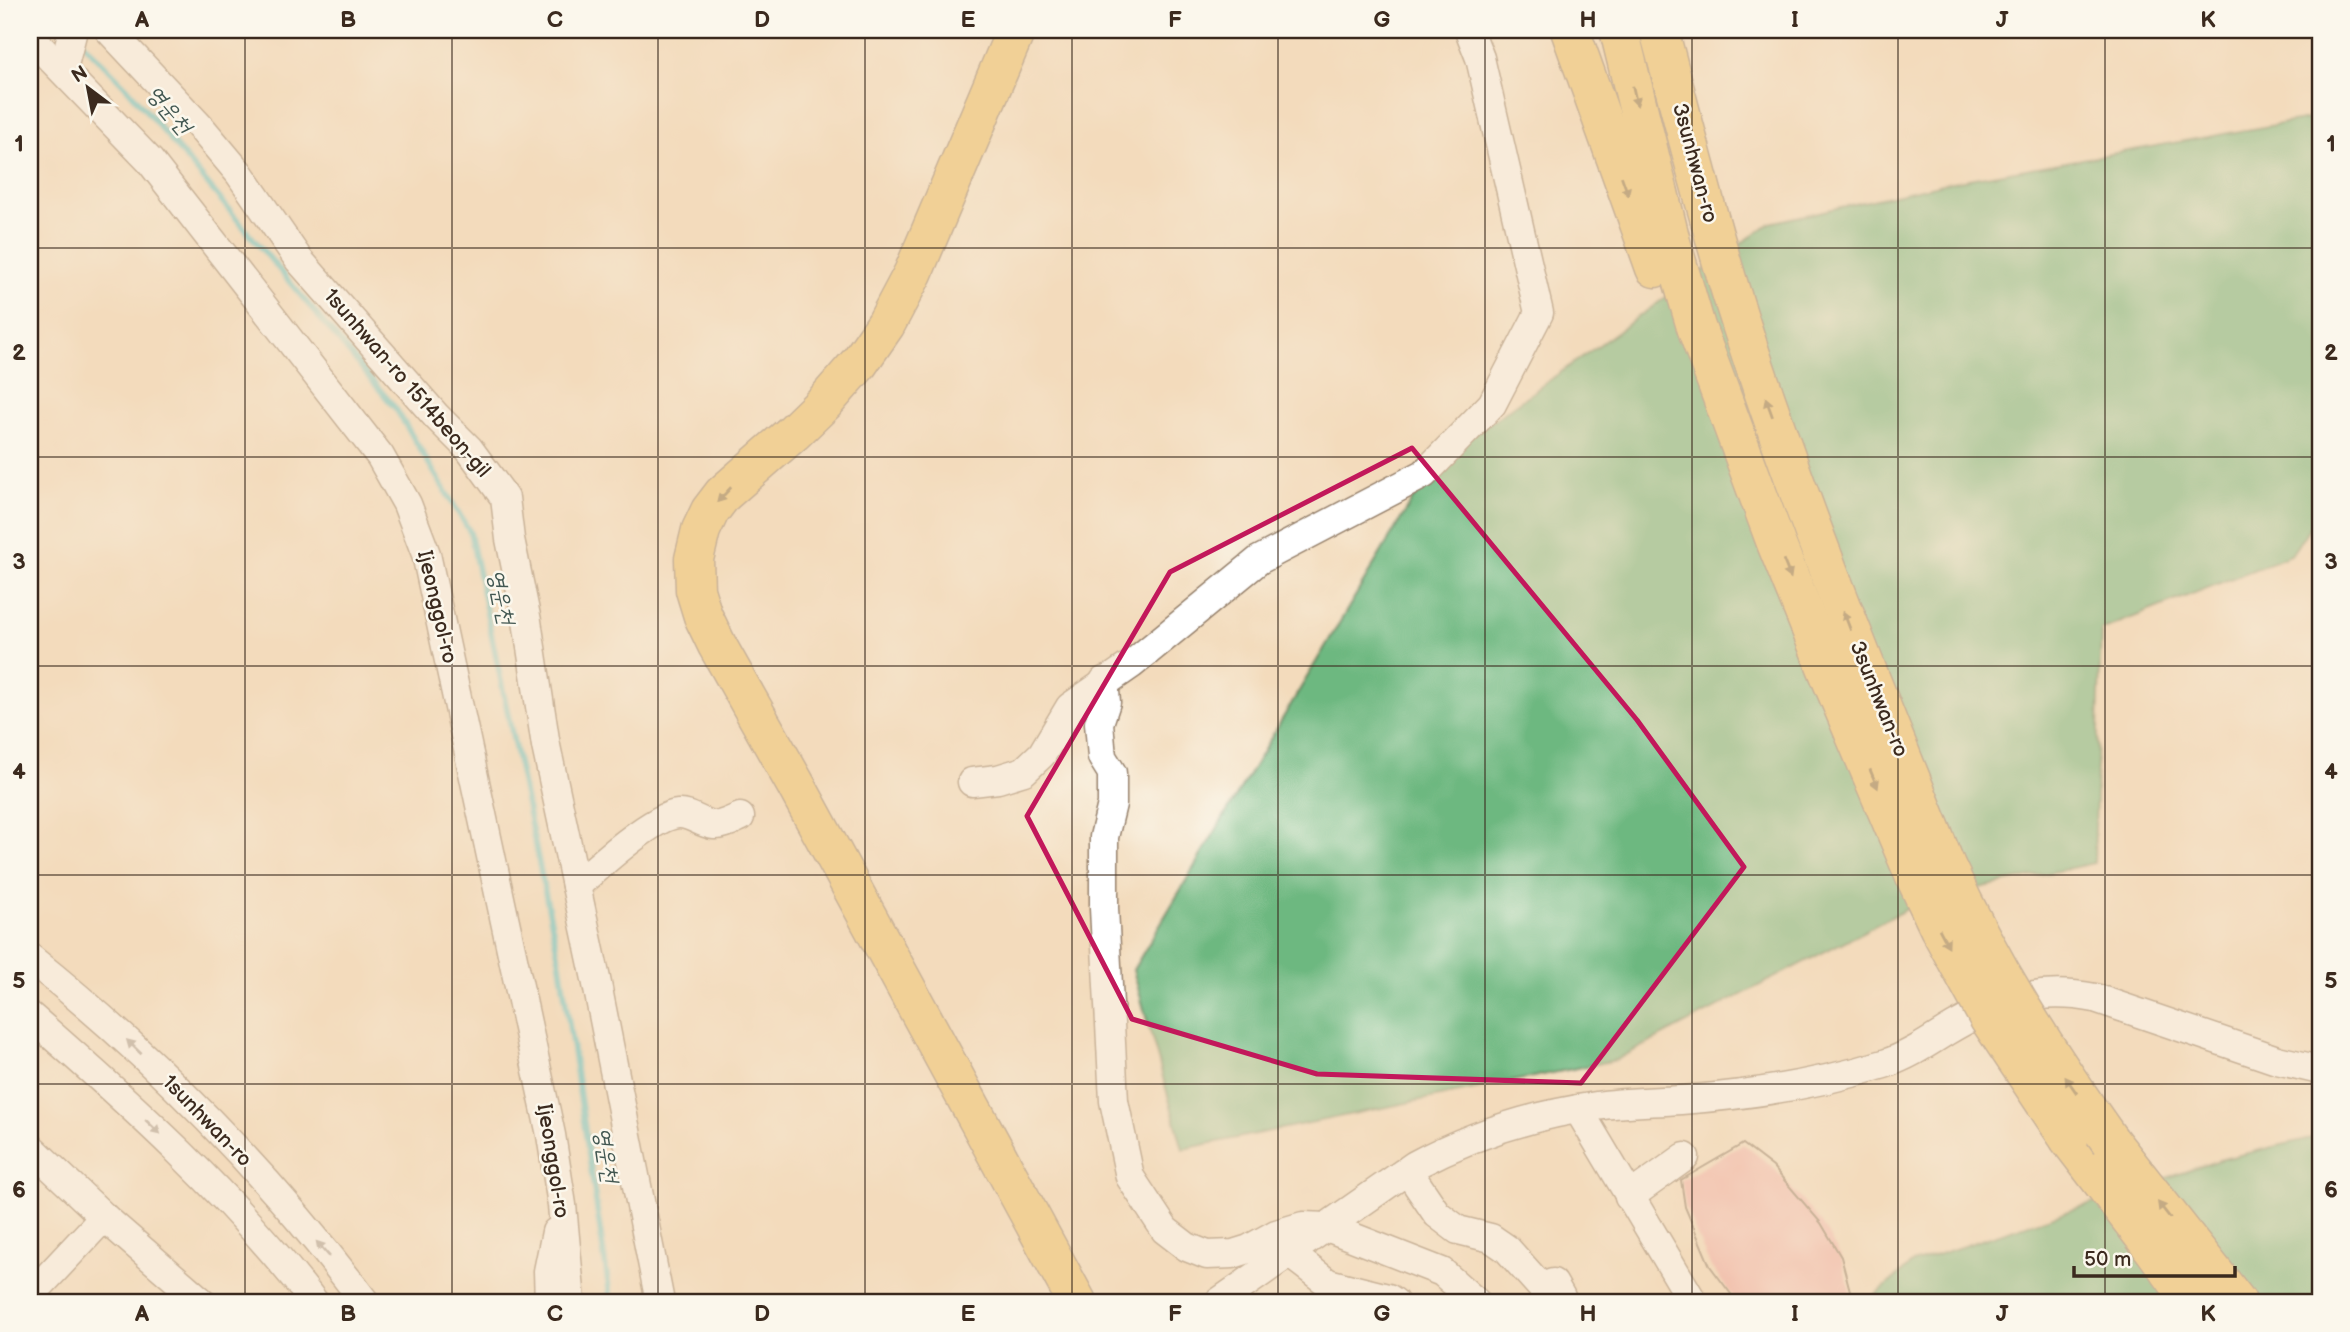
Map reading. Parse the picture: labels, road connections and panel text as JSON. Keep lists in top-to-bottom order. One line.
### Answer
{"streets":{"highway":["3sunhwan-ro"],"street":["1sunhwan-ro 1514beon-gil","Ijeonggol-ro","1sunhwan-ro"]},"water":["영운천"],"scale_bar":"50 m","north":"top left","grid":{"columns":["A","B","C","D","E","F","G","H","I","J","K"],"rows":["1","2","3","4","5","6"]}}
